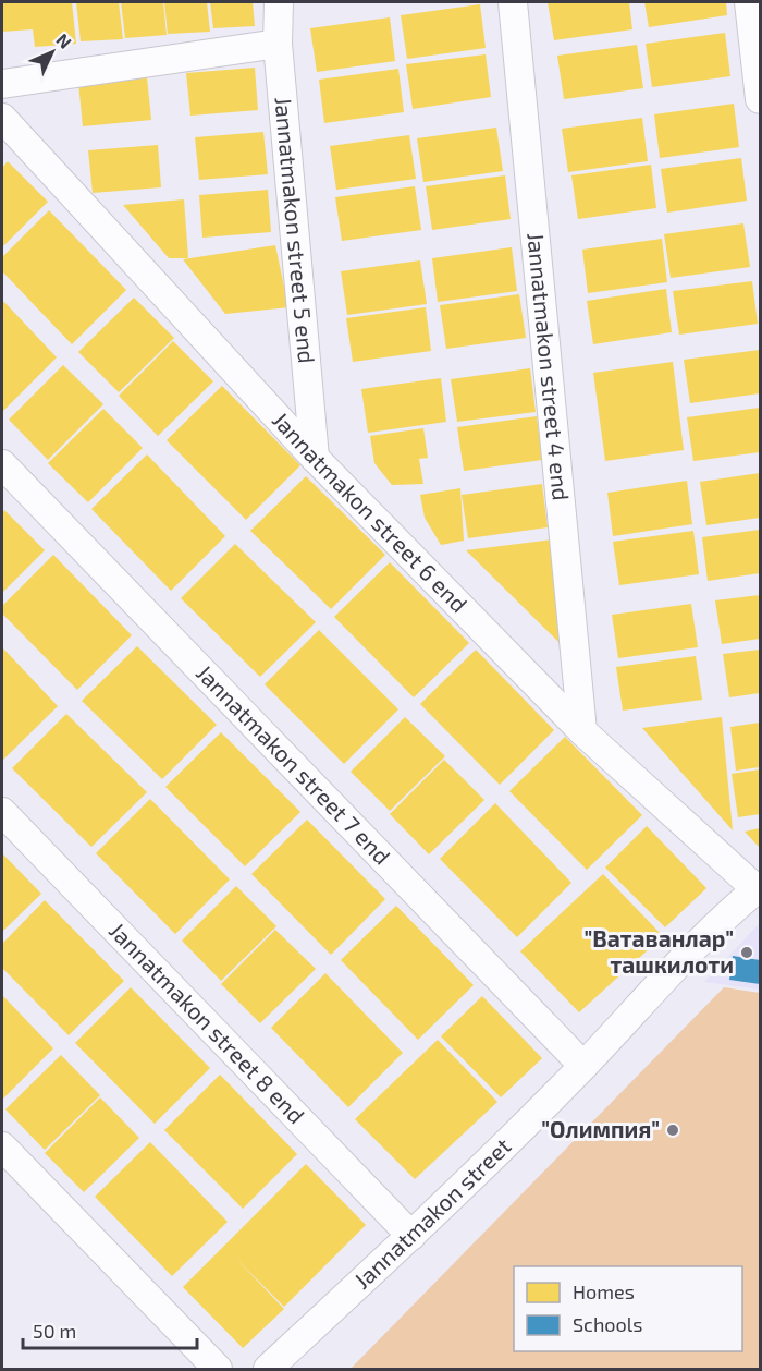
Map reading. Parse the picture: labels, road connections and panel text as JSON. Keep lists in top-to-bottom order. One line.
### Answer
{"streets":{"street":["Jannatmakon street 5 end","Jannatmakon street 4 end","Jannatmakon street 6 end","Jannatmakon street 7 end","Jannatmakon street 8 end","Jannatmakon street"]},"crossings":[["Jannatmakon street 5 end","Jannatmakon street 6 end"],["Jannatmakon street 4 end","Jannatmakon street 6 end"],["Jannatmakon street 6 end","Jannatmakon street"],["Jannatmakon street 7 end","Jannatmakon street"],["Jannatmakon street 8 end","Jannatmakon street"]],"places":["\"Ватаванлар\" ташкилоти","\"Олимпия\""],"legend":["Homes","Schools"],"scale_bar":"50 m","north":"top right"}
